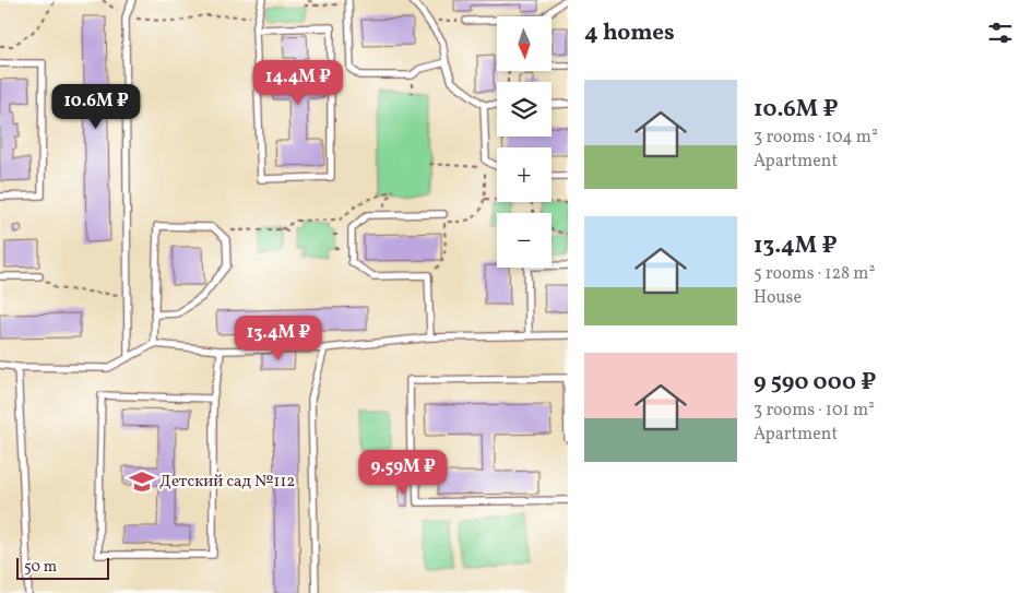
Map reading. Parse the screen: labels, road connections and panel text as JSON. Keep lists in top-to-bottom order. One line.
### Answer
{"places":{"school or university":["Детский сад №112"]},"scale_bar":"50 m","north":"bottom","page":{"heading":"4 homes","map_buttons":["+","−"],"price":["14.4M ₽","10.6M ₽","13.4M ₽","9.59M ₽"],"list":[{"name":"10.6M ₽","note":"3 rooms · 104 m² · Apartment"},{"name":"13.4M ₽","note":"5 rooms · 128 m² · House"},{"name":"9 590 000 ₽","note":"3 rooms · 101 m² · Apartment"}],"scale":"50 m"}}
